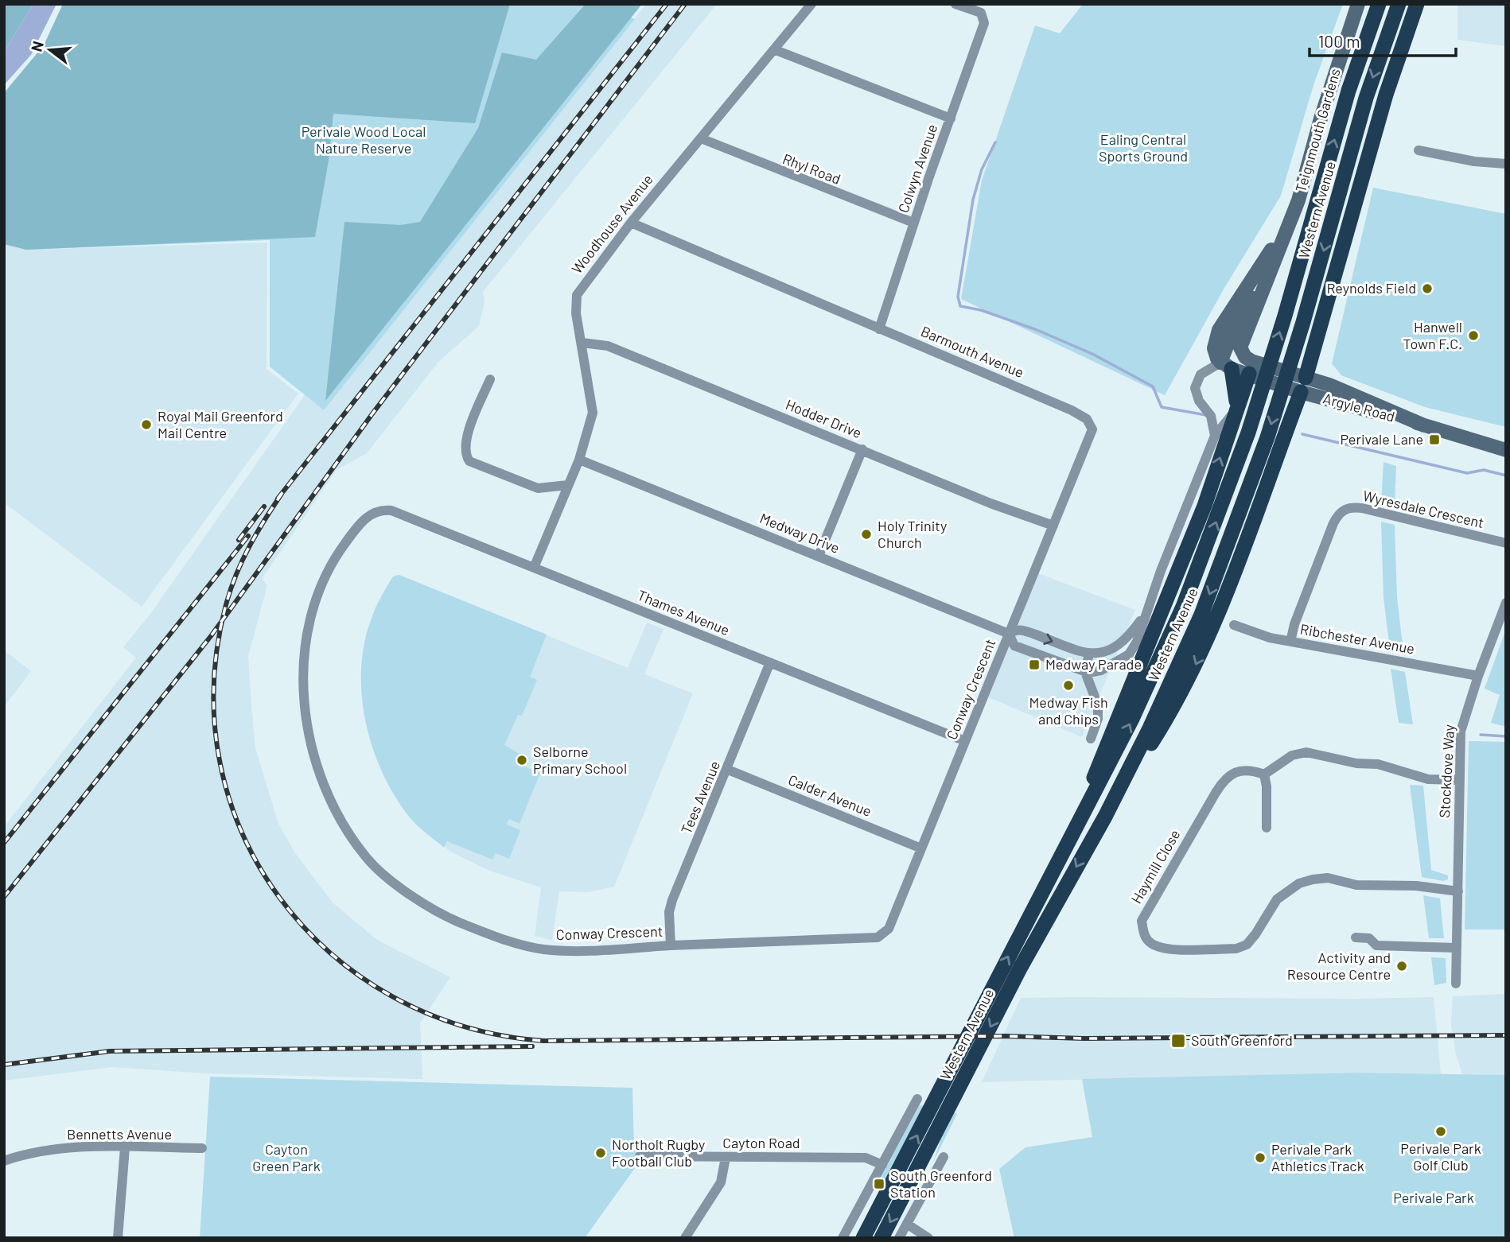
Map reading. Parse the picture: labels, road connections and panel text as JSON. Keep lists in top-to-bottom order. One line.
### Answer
{"streets":{"highway":["Western Avenue"],"main road":["Teignmouth Gardens","Argyle Road"],"street":["Colwyn Avenue","Rhyl Road","Woodhouse Avenue","Barmouth Avenue","Hodder Drive","Wyresdale Crescent","Medway Drive","Thames Avenue","Ribchester Avenue","Conway Crescent","Stockdove Way","Calder Avenue","Tees Avenue","Haymill Close","Bennetts Avenue","Cayton Road"]},"crossings":[["Colwyn Avenue","Rhyl Road"],["Colwyn Avenue","Barmouth Avenue"],["Rhyl Road","Woodhouse Avenue"],["Woodhouse Avenue","Barmouth Avenue"],["Woodhouse Avenue","Hodder Drive"],["Woodhouse Avenue","Medway Drive"],["Woodhouse Avenue","Thames Avenue"],["Barmouth Avenue","Hodder Drive"],["Barmouth Avenue","Medway Drive"],["Barmouth Avenue","Conway Crescent"],["Wyresdale Crescent","Ribchester Avenue"],["Medway Drive","Conway Crescent"],["Thames Avenue","Conway Crescent"],["Thames Avenue","Tees Avenue"],["Ribchester Avenue","Stockdove Way"],["Conway Crescent","Calder Avenue"],["Conway Crescent","Tees Avenue"],["Stockdove Way","Haymill Close"],["Calder Avenue","Tees Avenue"]],"parks":["Perivale Wood Local Nature Reserve","Ealing Central Sports Ground","Cayton Green Park","Perivale Park"],"places":{"other":["Reynolds Field","Hanwell Town F.C.","Royal Mail Greenford Mail Centre","Holy Trinity Church","Medway Fish and Chips","Selborne Primary School","Activity and Resource Centre","Perivale Park Golf Club","Northolt Rugby Football Club","Perivale Park Athletics Track"],"transit":["Perivale Lane","Medway Parade","South Greenford","South Greenford Station"]},"scale_bar":"100 m","north":"left"}
